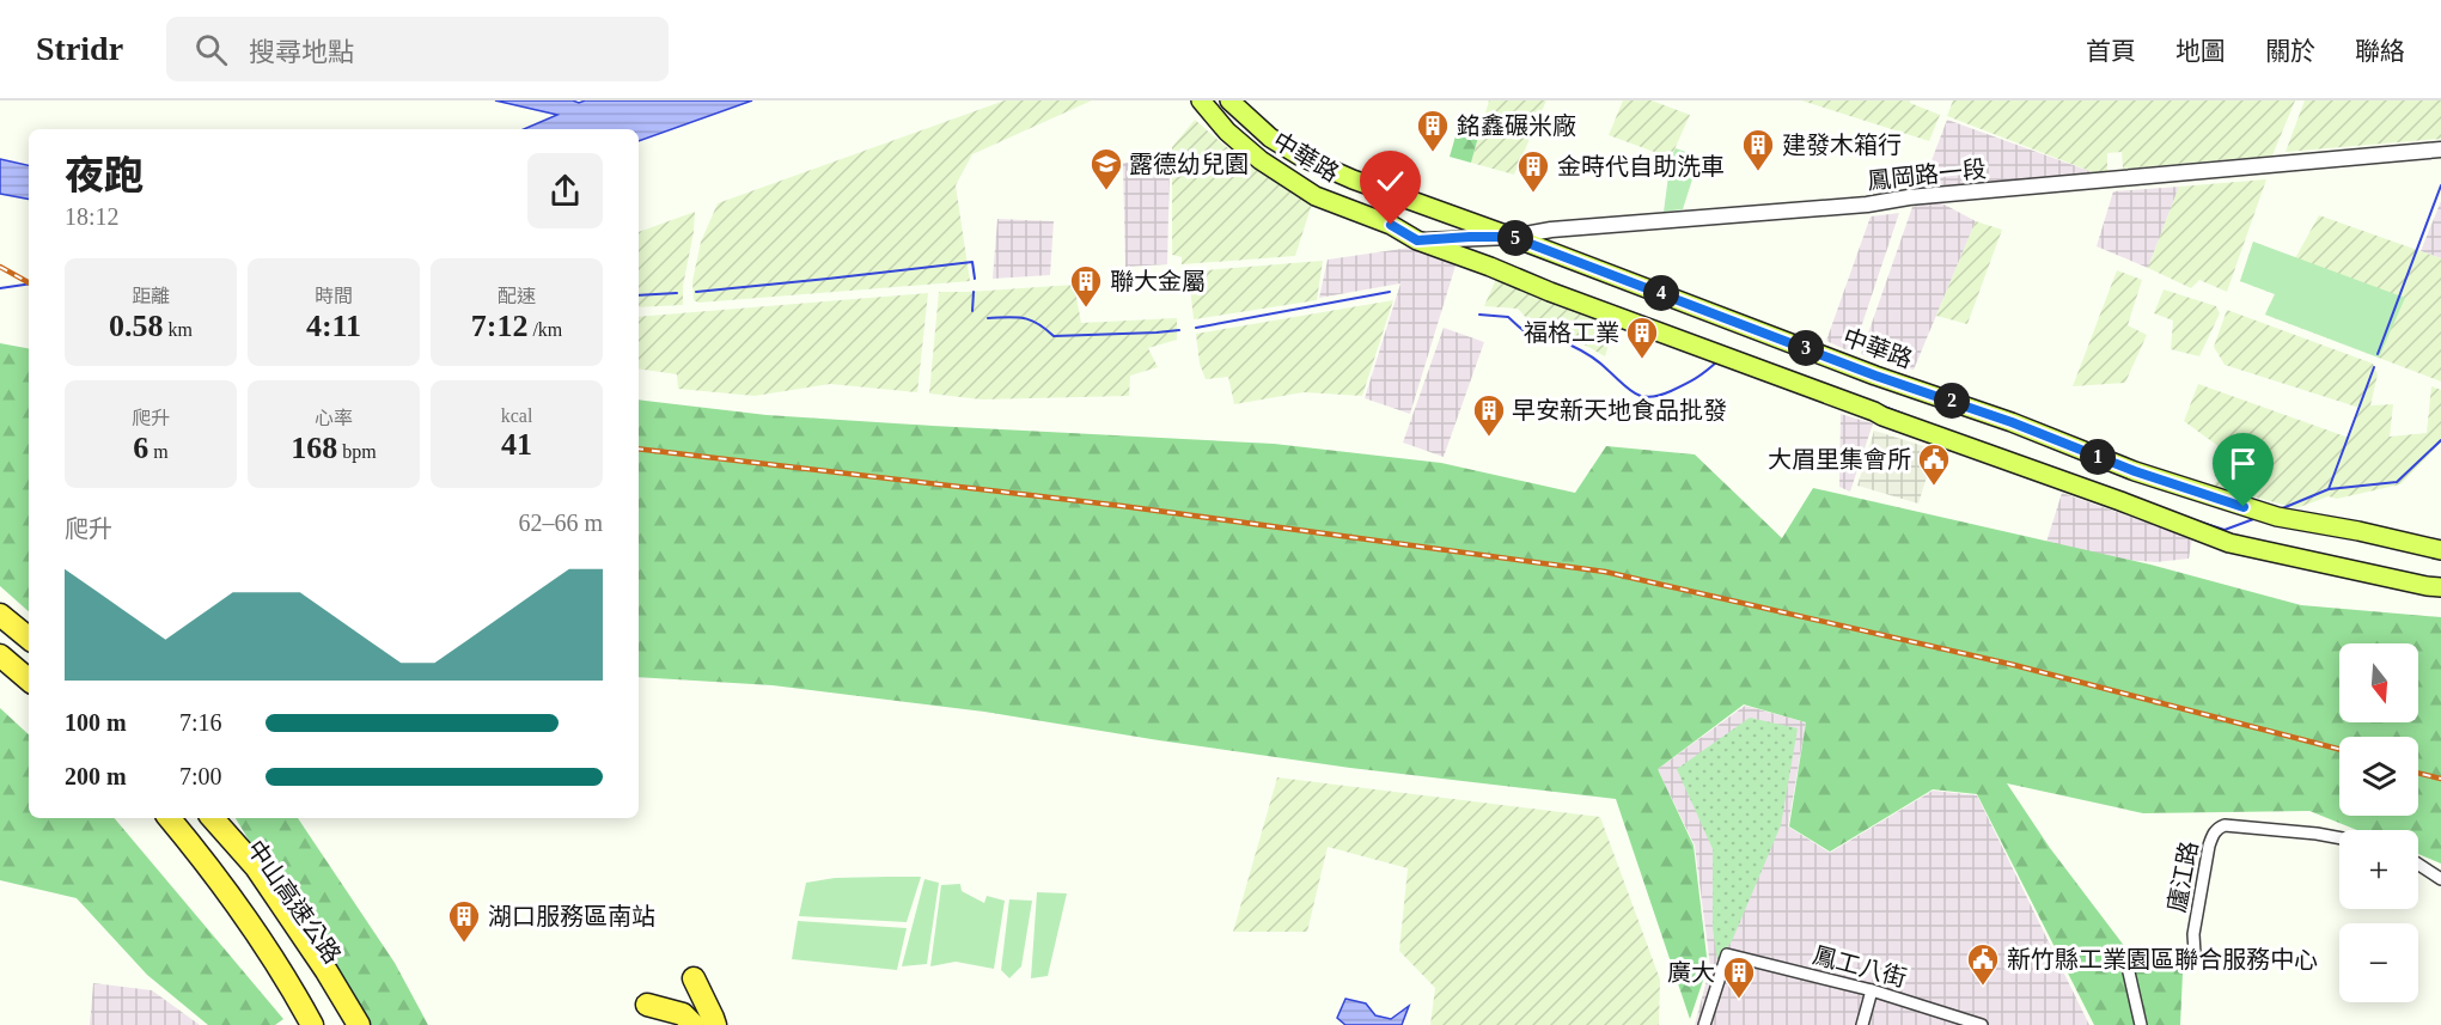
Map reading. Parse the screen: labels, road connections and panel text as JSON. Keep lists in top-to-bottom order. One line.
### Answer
{"streets":{"highway":["中山高速公路"],"main road":["中華路"],"street":["鳳岡路一段","廬江路","鳳工八街"]},"crossings":[["中華路","鳳岡路一段"]],"places":{"building":["銘鑫碾米廠","建發木箱行","金時代自助洗車","聯大金屬","福格工業","早安新天地食品批發","湖口服務區南站","廣大"],"school or university":["露德幼兒園"],"public building":["大眉里集會所","新竹縣工業園區聯合服務中心"]},"north":"bottom","page":{"header":"Stridr","search":"搜尋地點","nav":["首頁","地圖","關於","聯絡"],"heading":["夜跑","18:12"],"pins":["5","4","3","2","1"],"stats":[["距離","0.58 km"],["時間","4:11"],["配速","7:12 /km"],["爬升","6 m"],["心率","168 bpm"],["kcal","41"]],"chart":["爬升","62–66 m"],"map_buttons":["+","−"],"list":[{"name":"100 m","note":"7:16"},{"name":"200 m","note":"7:00"}]}}
